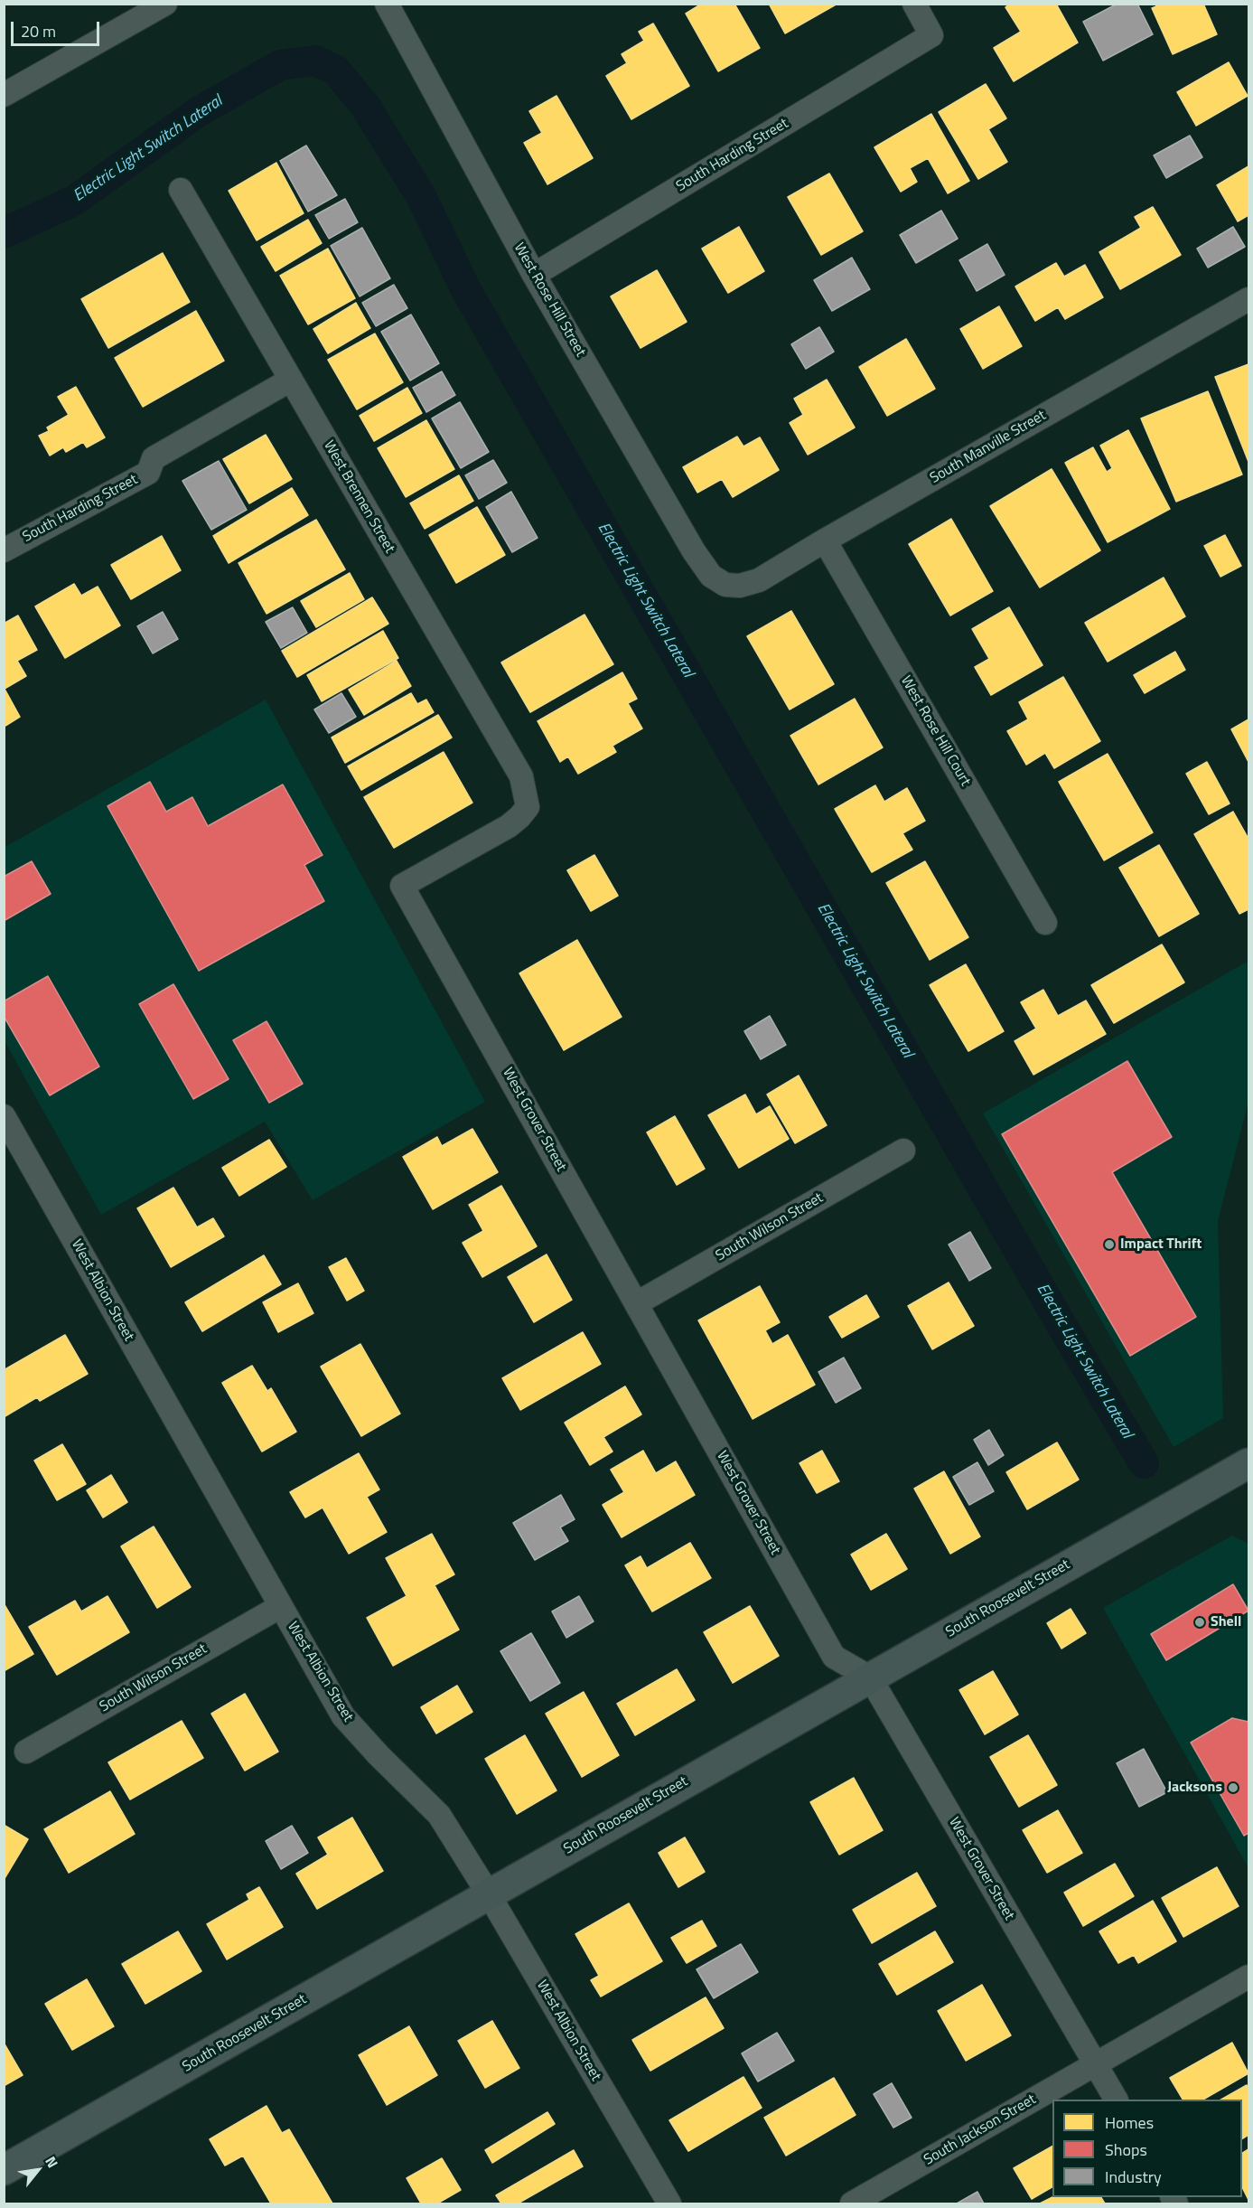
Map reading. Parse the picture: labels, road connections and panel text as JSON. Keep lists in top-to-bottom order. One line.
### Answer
{"streets":{"street":["South Harding Street","West Rose Hill Street","South Manville Street","West Brennen Street","West Rose Hill Court","West Grover Street","South Wilson Street","West Albion Street","South Roosevelt Street","South Jackson Street"]},"crossings":[["South Harding Street","West Rose Hill Street"],["South Harding Street","West Brennen Street"],["West Rose Hill Street","South Manville Street"],["South Manville Street","West Rose Hill Court"],["West Brennen Street","West Grover Street"],["West Grover Street","South Wilson Street"],["West Grover Street","South Roosevelt Street"],["West Grover Street","South Jackson Street"],["South Wilson Street","West Albion Street"],["West Albion Street","South Roosevelt Street"]],"water":["Electric Light Switch Lateral"],"places":["Impact Thrift","Shell","Jacksons"],"legend":["Homes","Shops","Industry"],"scale_bar":"20 m","north":"top right"}
